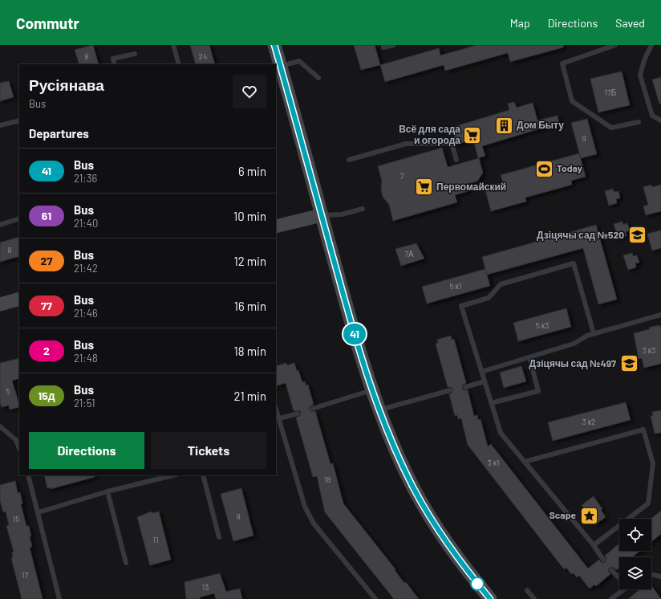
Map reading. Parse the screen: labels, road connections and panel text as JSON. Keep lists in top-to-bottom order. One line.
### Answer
{"places":{"building":["Дом Быту"],"supermarket":["Всё для сада и огорода","Первомайский"],"sports":["Today"],"school or university":["Дзіцячы сад №520","Дзіцячы сад №497"],"place":["Scape"]},"lines":["bus line 41"],"house_numbers":["8","24","17Б","9","7","8","7А","5 к1","5 к3","3 к3","5","3 к2","3 к1","18","9","15","11","17","13"],"page":{"header":"Commutr","nav":["Map","Directions","Saved"],"on_map":"41","heading":[["Русіянава","Bus"],"Departures"],"list":[{"mark":"41","name":"Bus","note":"21:36","value":"6 min"},{"mark":"61","name":"Bus","note":"21:40","value":"10 min"},{"mark":"27","name":"Bus","note":"21:42","value":"12 min"},{"mark":"77","name":"Bus","note":"21:46","value":"16 min"},{"mark":"2","name":"Bus","note":"21:48","value":"18 min"},{"mark":"15д","name":"Bus","note":"21:51","value":"21 min"}],"buttons":["Directions","Tickets"]}}
